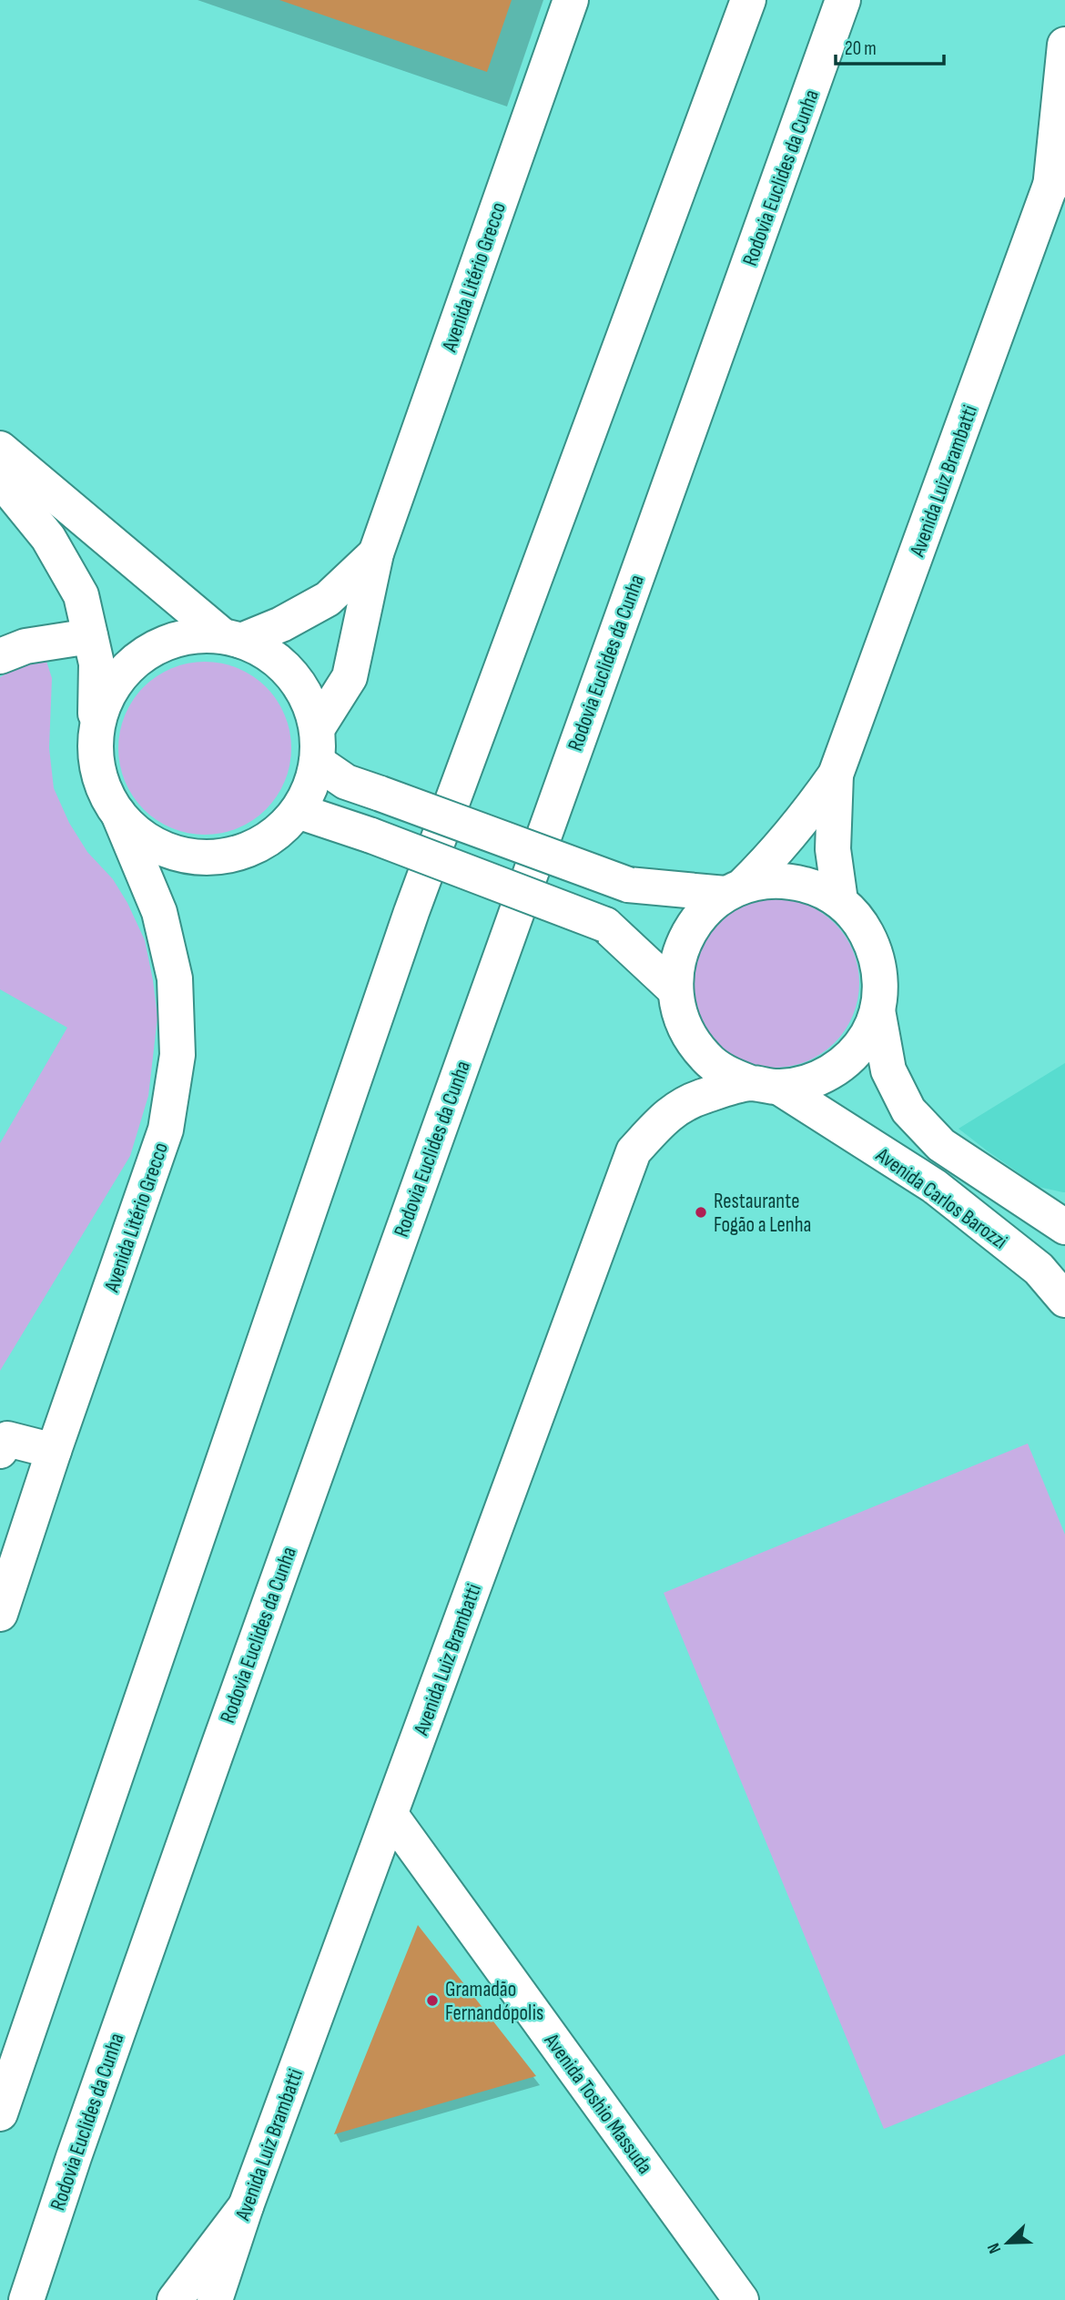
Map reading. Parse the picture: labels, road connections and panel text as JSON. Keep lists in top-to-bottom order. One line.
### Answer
{"streets":{"main road":["Rodovia Euclides da Cunha","Avenida Litério Grecco","Avenida Luiz Brambatti","Avenida Carlos Barozzi","Avenida Toshio Massuda"]},"crossings":[["Avenida Luiz Brambatti","Avenida Carlos Barozzi"],["Avenida Luiz Brambatti","Avenida Toshio Massuda"]],"places":["Restaurante Fogão a Lenha","Gramadão Fernandópolis"],"scale_bar":"20 m","north":"bottom left"}
